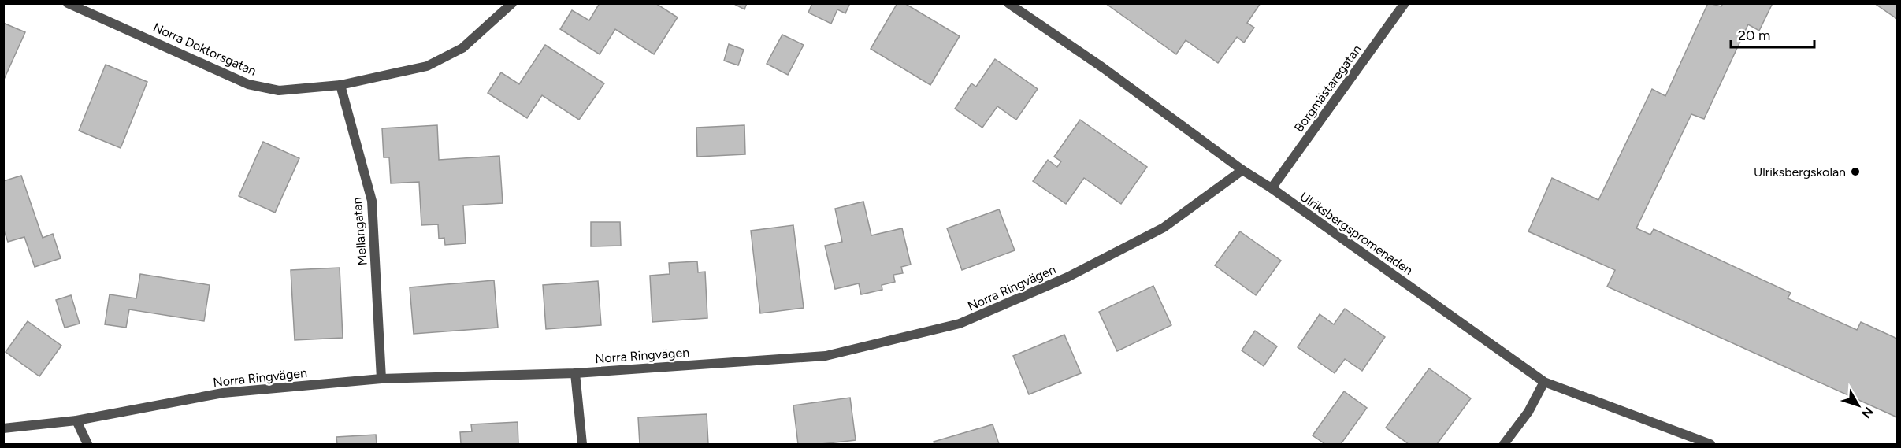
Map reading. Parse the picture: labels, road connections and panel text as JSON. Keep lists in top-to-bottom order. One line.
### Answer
{"streets":{"street":["Norra Doktorsgatan","Borgmästaregatan","Mellangatan","Ulriksbergspromenaden","Norra Ringvägen"]},"crossings":[["Norra Doktorsgatan","Mellangatan"],["Borgmästaregatan","Ulriksbergspromenaden"],["Mellangatan","Norra Ringvägen"],["Ulriksbergspromenaden","Norra Ringvägen"]],"places":["Ulriksbergskolan"],"scale_bar":"20 m","north":"bottom right"}
